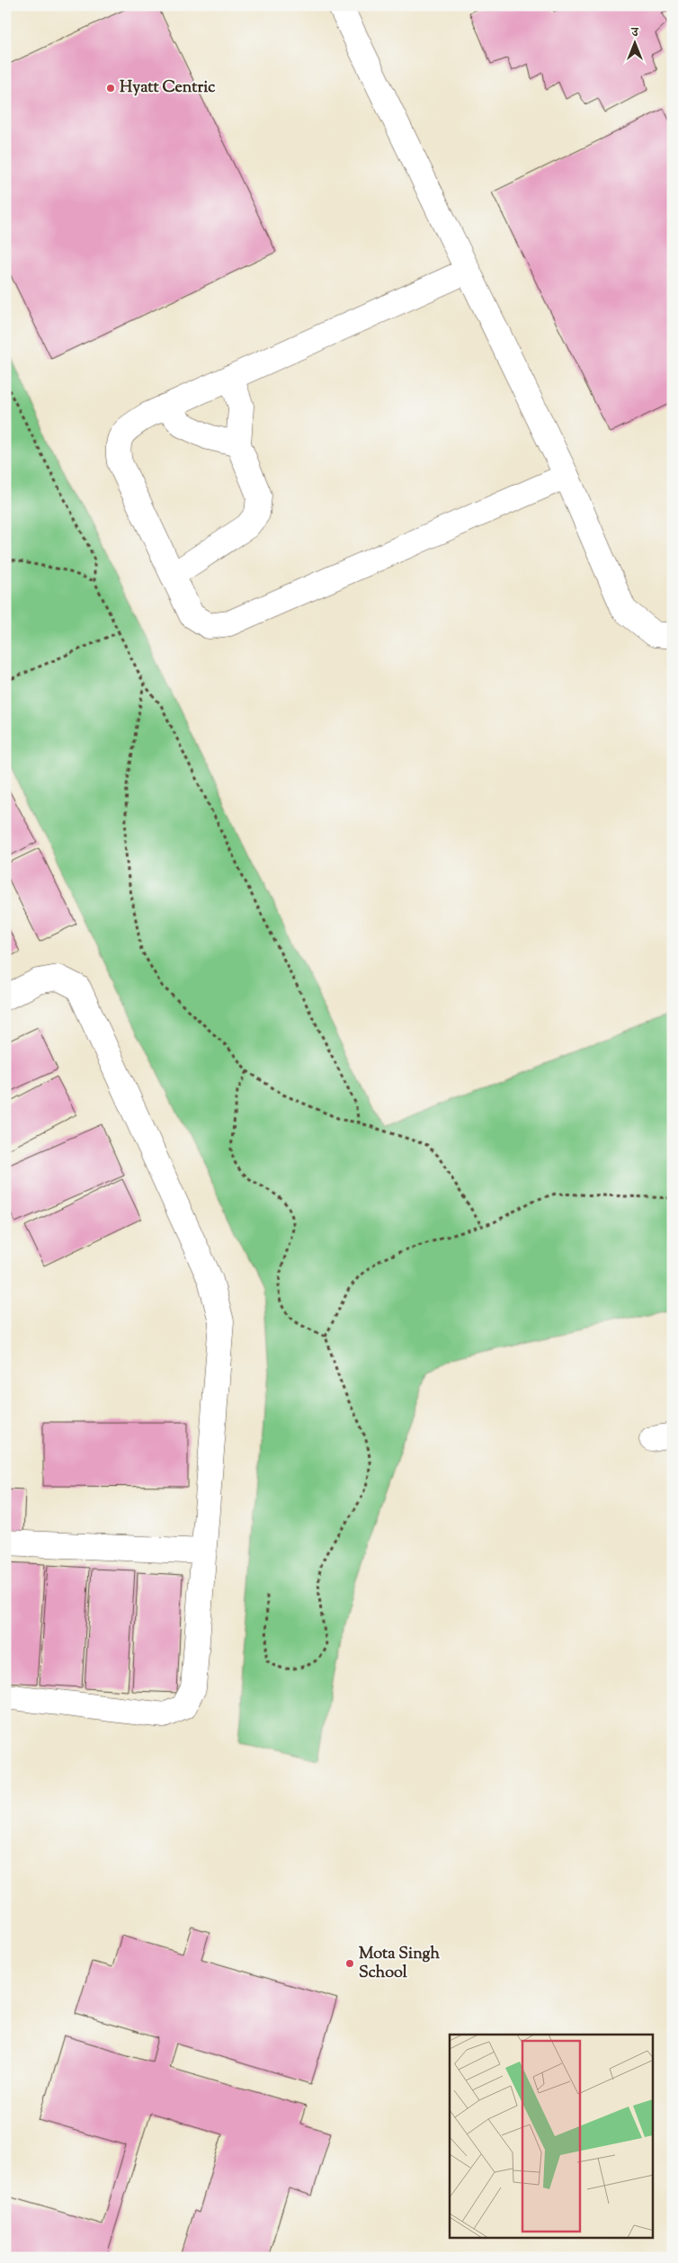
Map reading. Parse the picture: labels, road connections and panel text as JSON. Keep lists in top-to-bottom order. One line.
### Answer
{"places":["Hyatt Centric","Mota Singh School"],"north":"top"}
